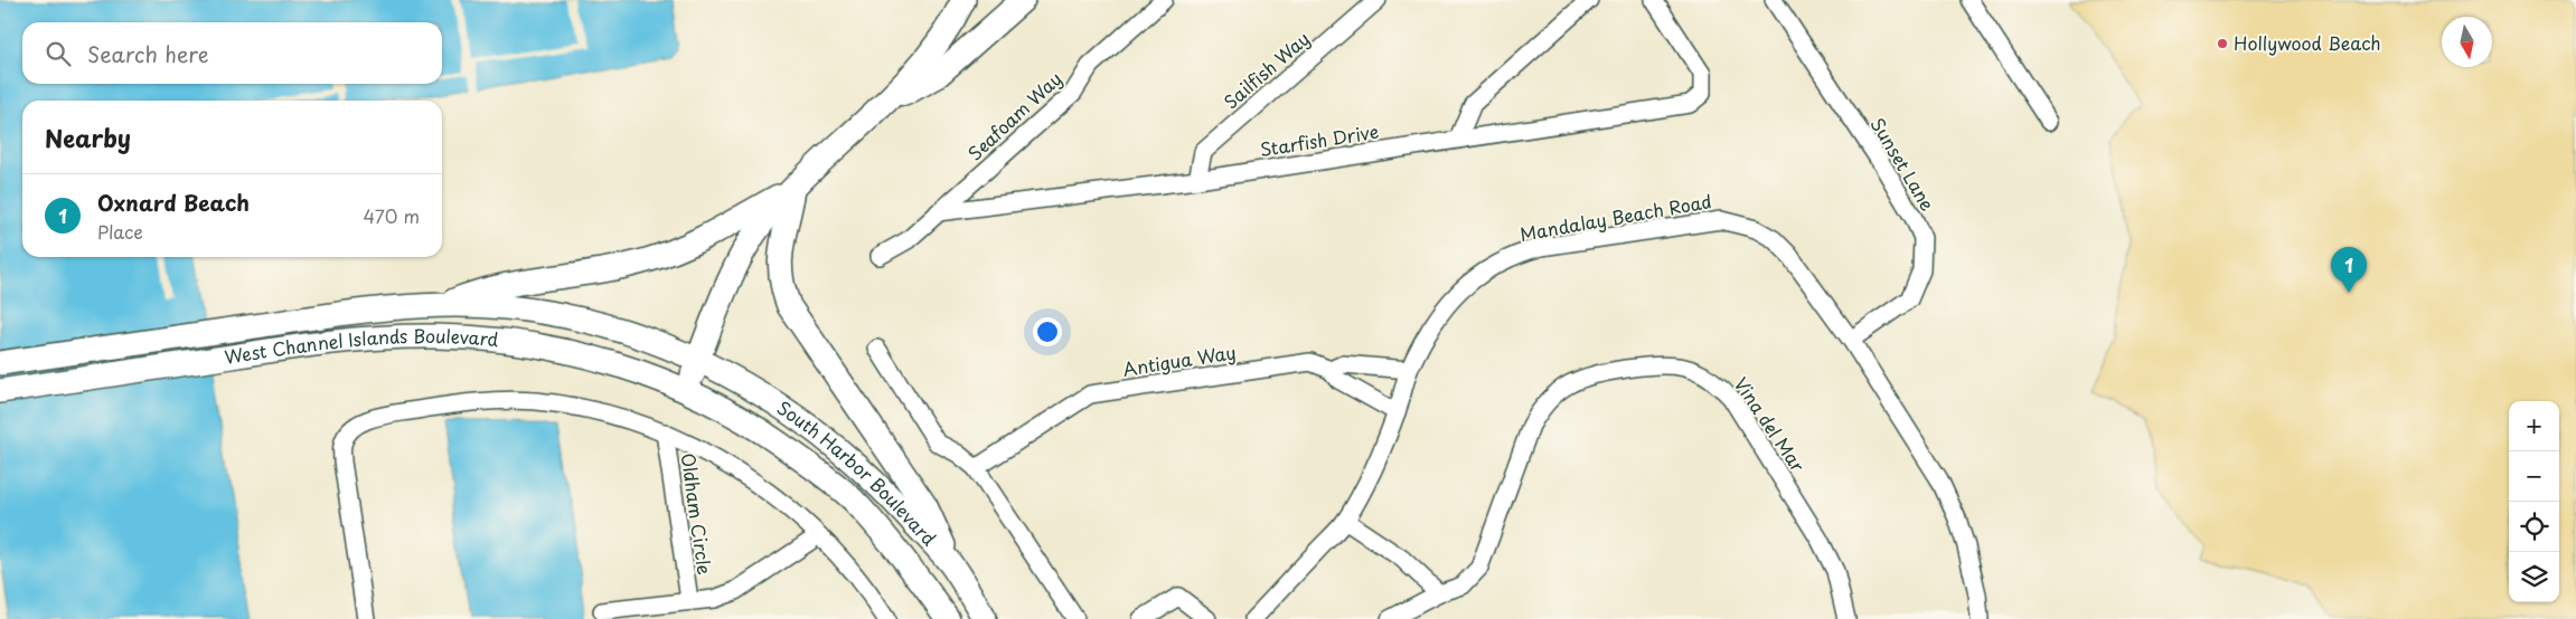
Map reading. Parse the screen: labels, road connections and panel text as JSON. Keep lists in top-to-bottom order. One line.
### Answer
{"streets":{"main road":["West Channel Islands Boulevard","South Harbor Boulevard"],"street":["Sailfish Way","Seafoam Way","Starfish Drive","Sunset Lane","Mandalay Beach Road","Antigua Way","Vina del Mar","Oldham Circle"]},"crossings":[["Sailfish Way","Starfish Drive"],["Seafoam Way","Starfish Drive"],["Sunset Lane","Mandalay Beach Road"],["Mandalay Beach Road","Antigua Way"],["West Channel Islands Boulevard","South Harbor Boulevard"]],"places":["Hollywood Beach"],"north":"bottom","page":{"search":"Search here","heading":"Nearby","list":[{"mark":"1","name":"Oxnard Beach","note":"Place","value":"470 m"}],"pins":"1","map_buttons":["+","−"]}}
